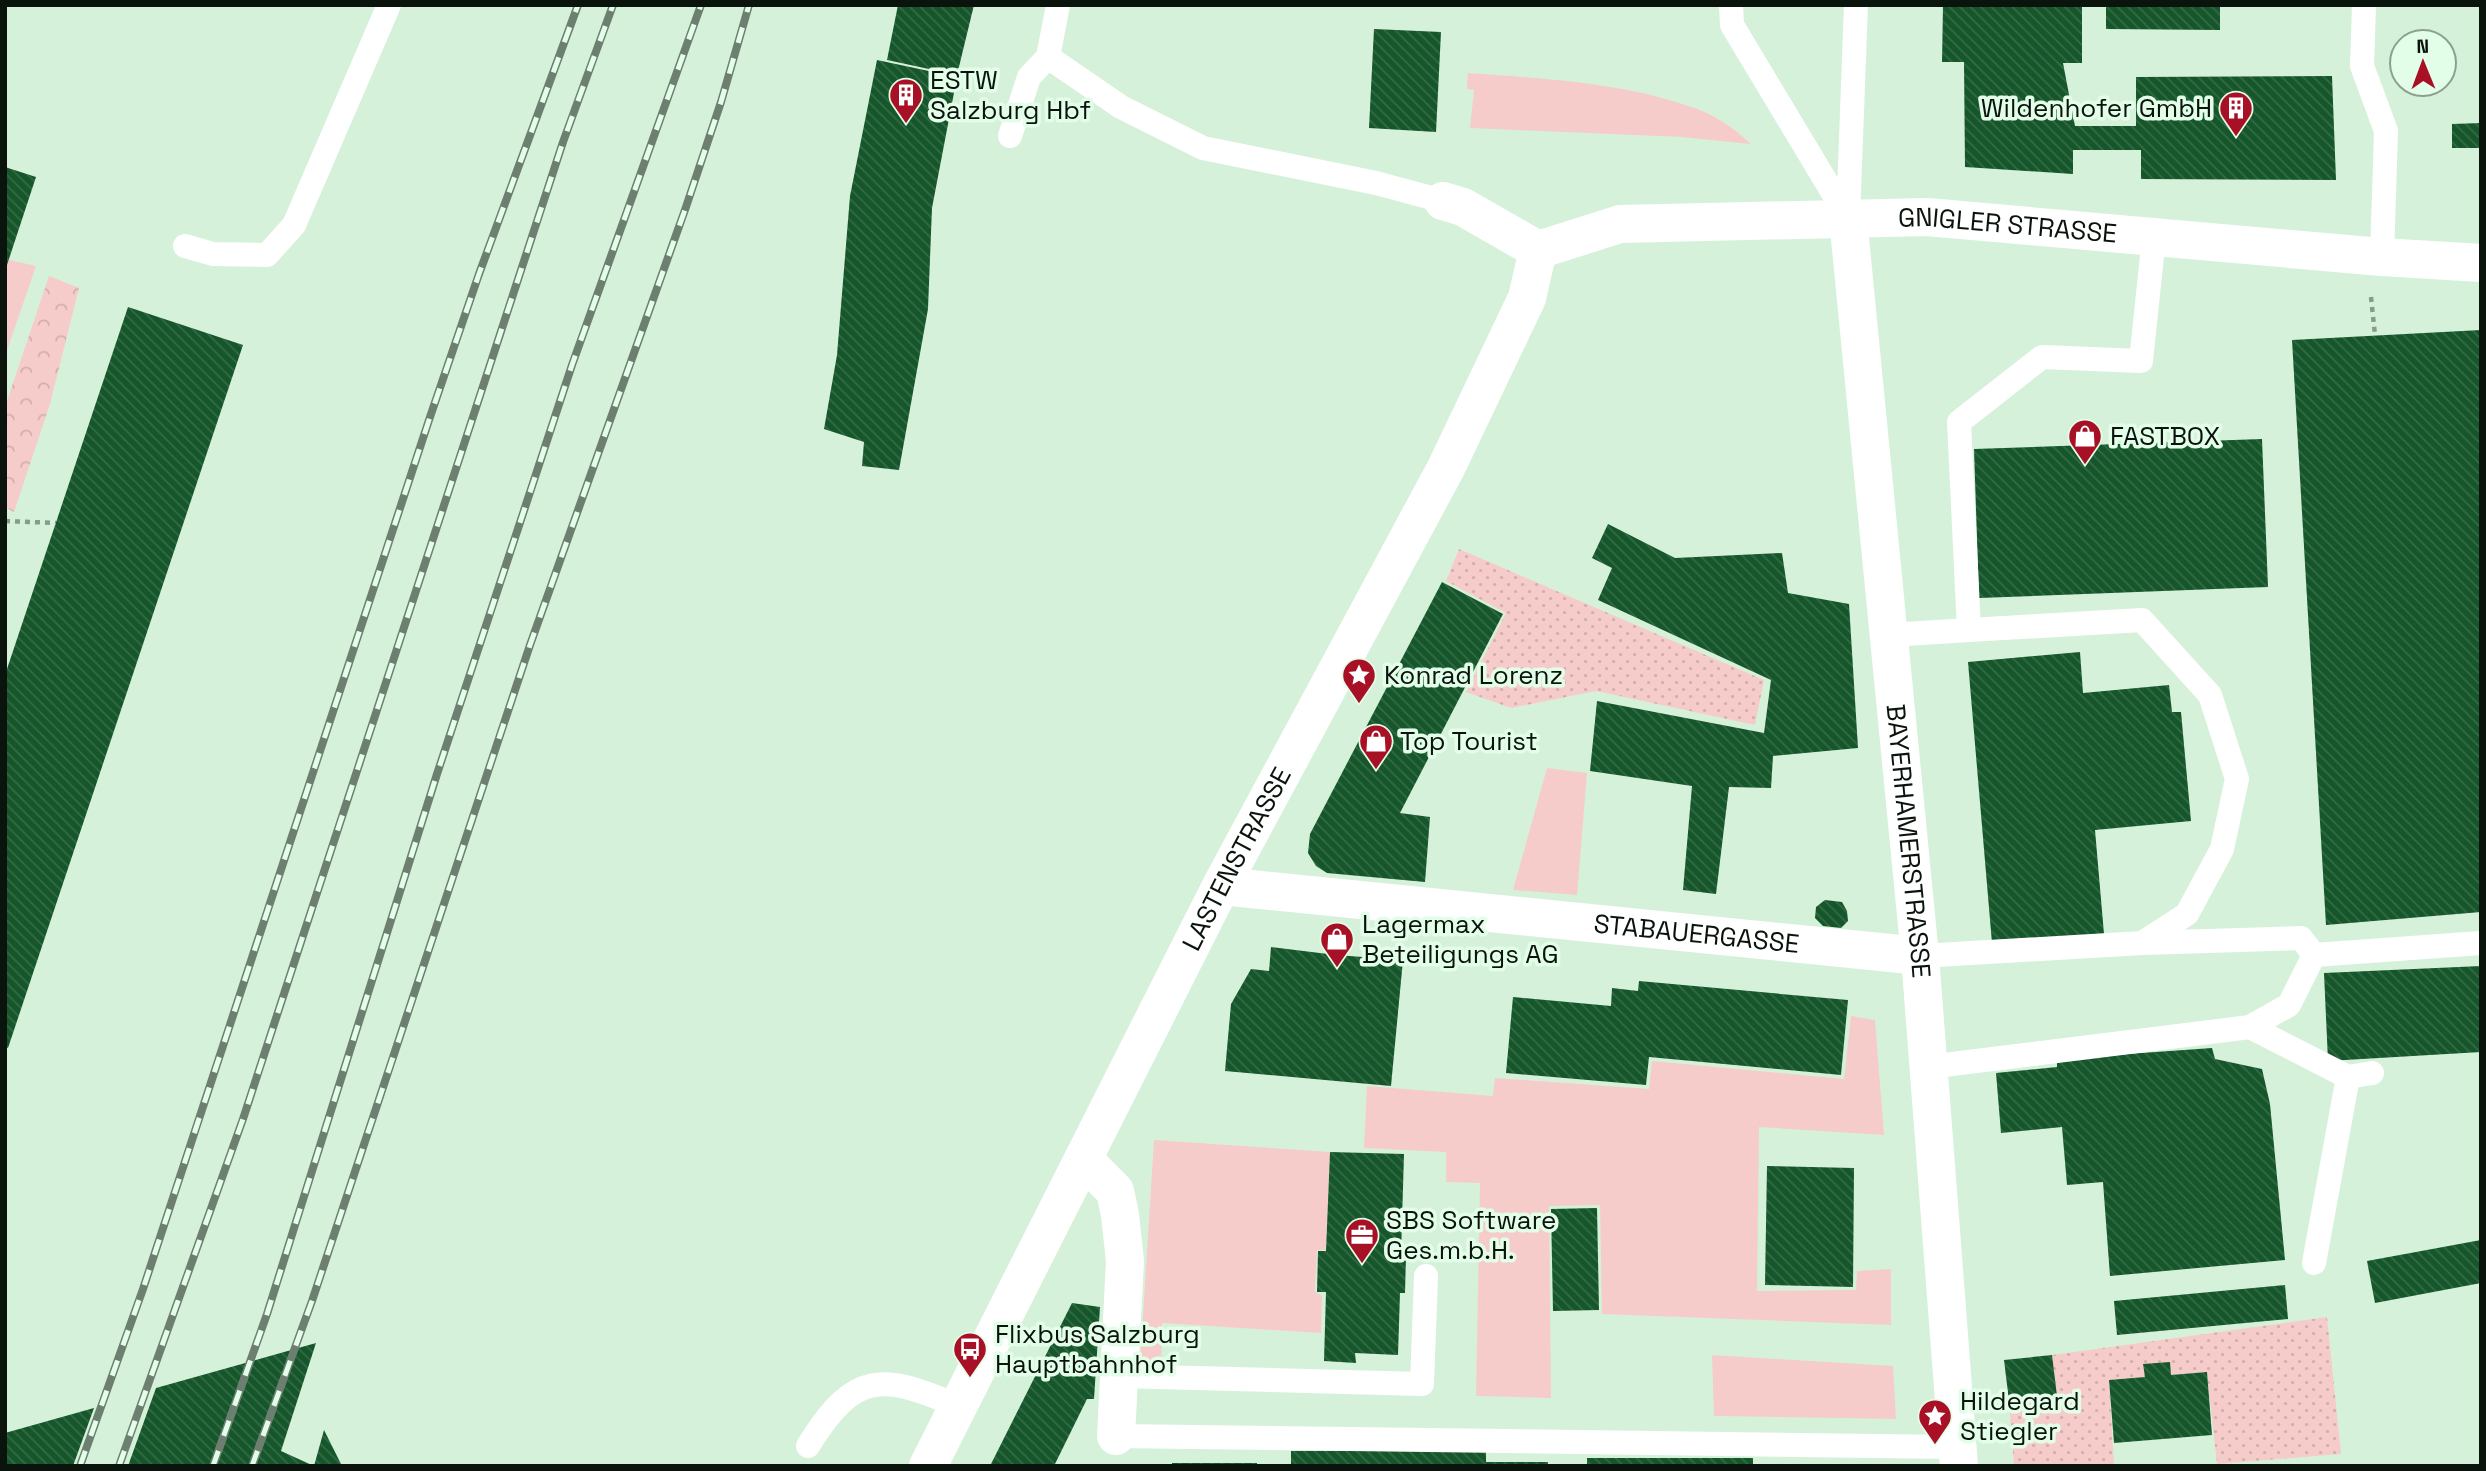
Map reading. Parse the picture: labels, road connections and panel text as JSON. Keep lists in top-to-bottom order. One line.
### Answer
{"streets":{"street":["GNIGLER STRASSE","BAYERHAMERSTRASSE","LASTENSTRASSE","STABAUERGASSE"]},"crossings":[["GNIGLER STRASSE","BAYERHAMERSTRASSE"],["GNIGLER STRASSE","LASTENSTRASSE"],["BAYERHAMERSTRASSE","STABAUERGASSE"],["LASTENSTRASSE","STABAUERGASSE"]],"places":{"building":["ESTW Salzburg Hbf","Wildenhofer GmbH"],"shop":["FASTBOX","Top Tourist","Lagermax Beteiligungs AG"],"place":["Konrad Lorenz","Hildegard Stiegler"],"office":["SBS Software Ges.m.b.H."],"bus stop":["Flixbus Salzburg Hauptbahnhof"]},"north":"top"}
